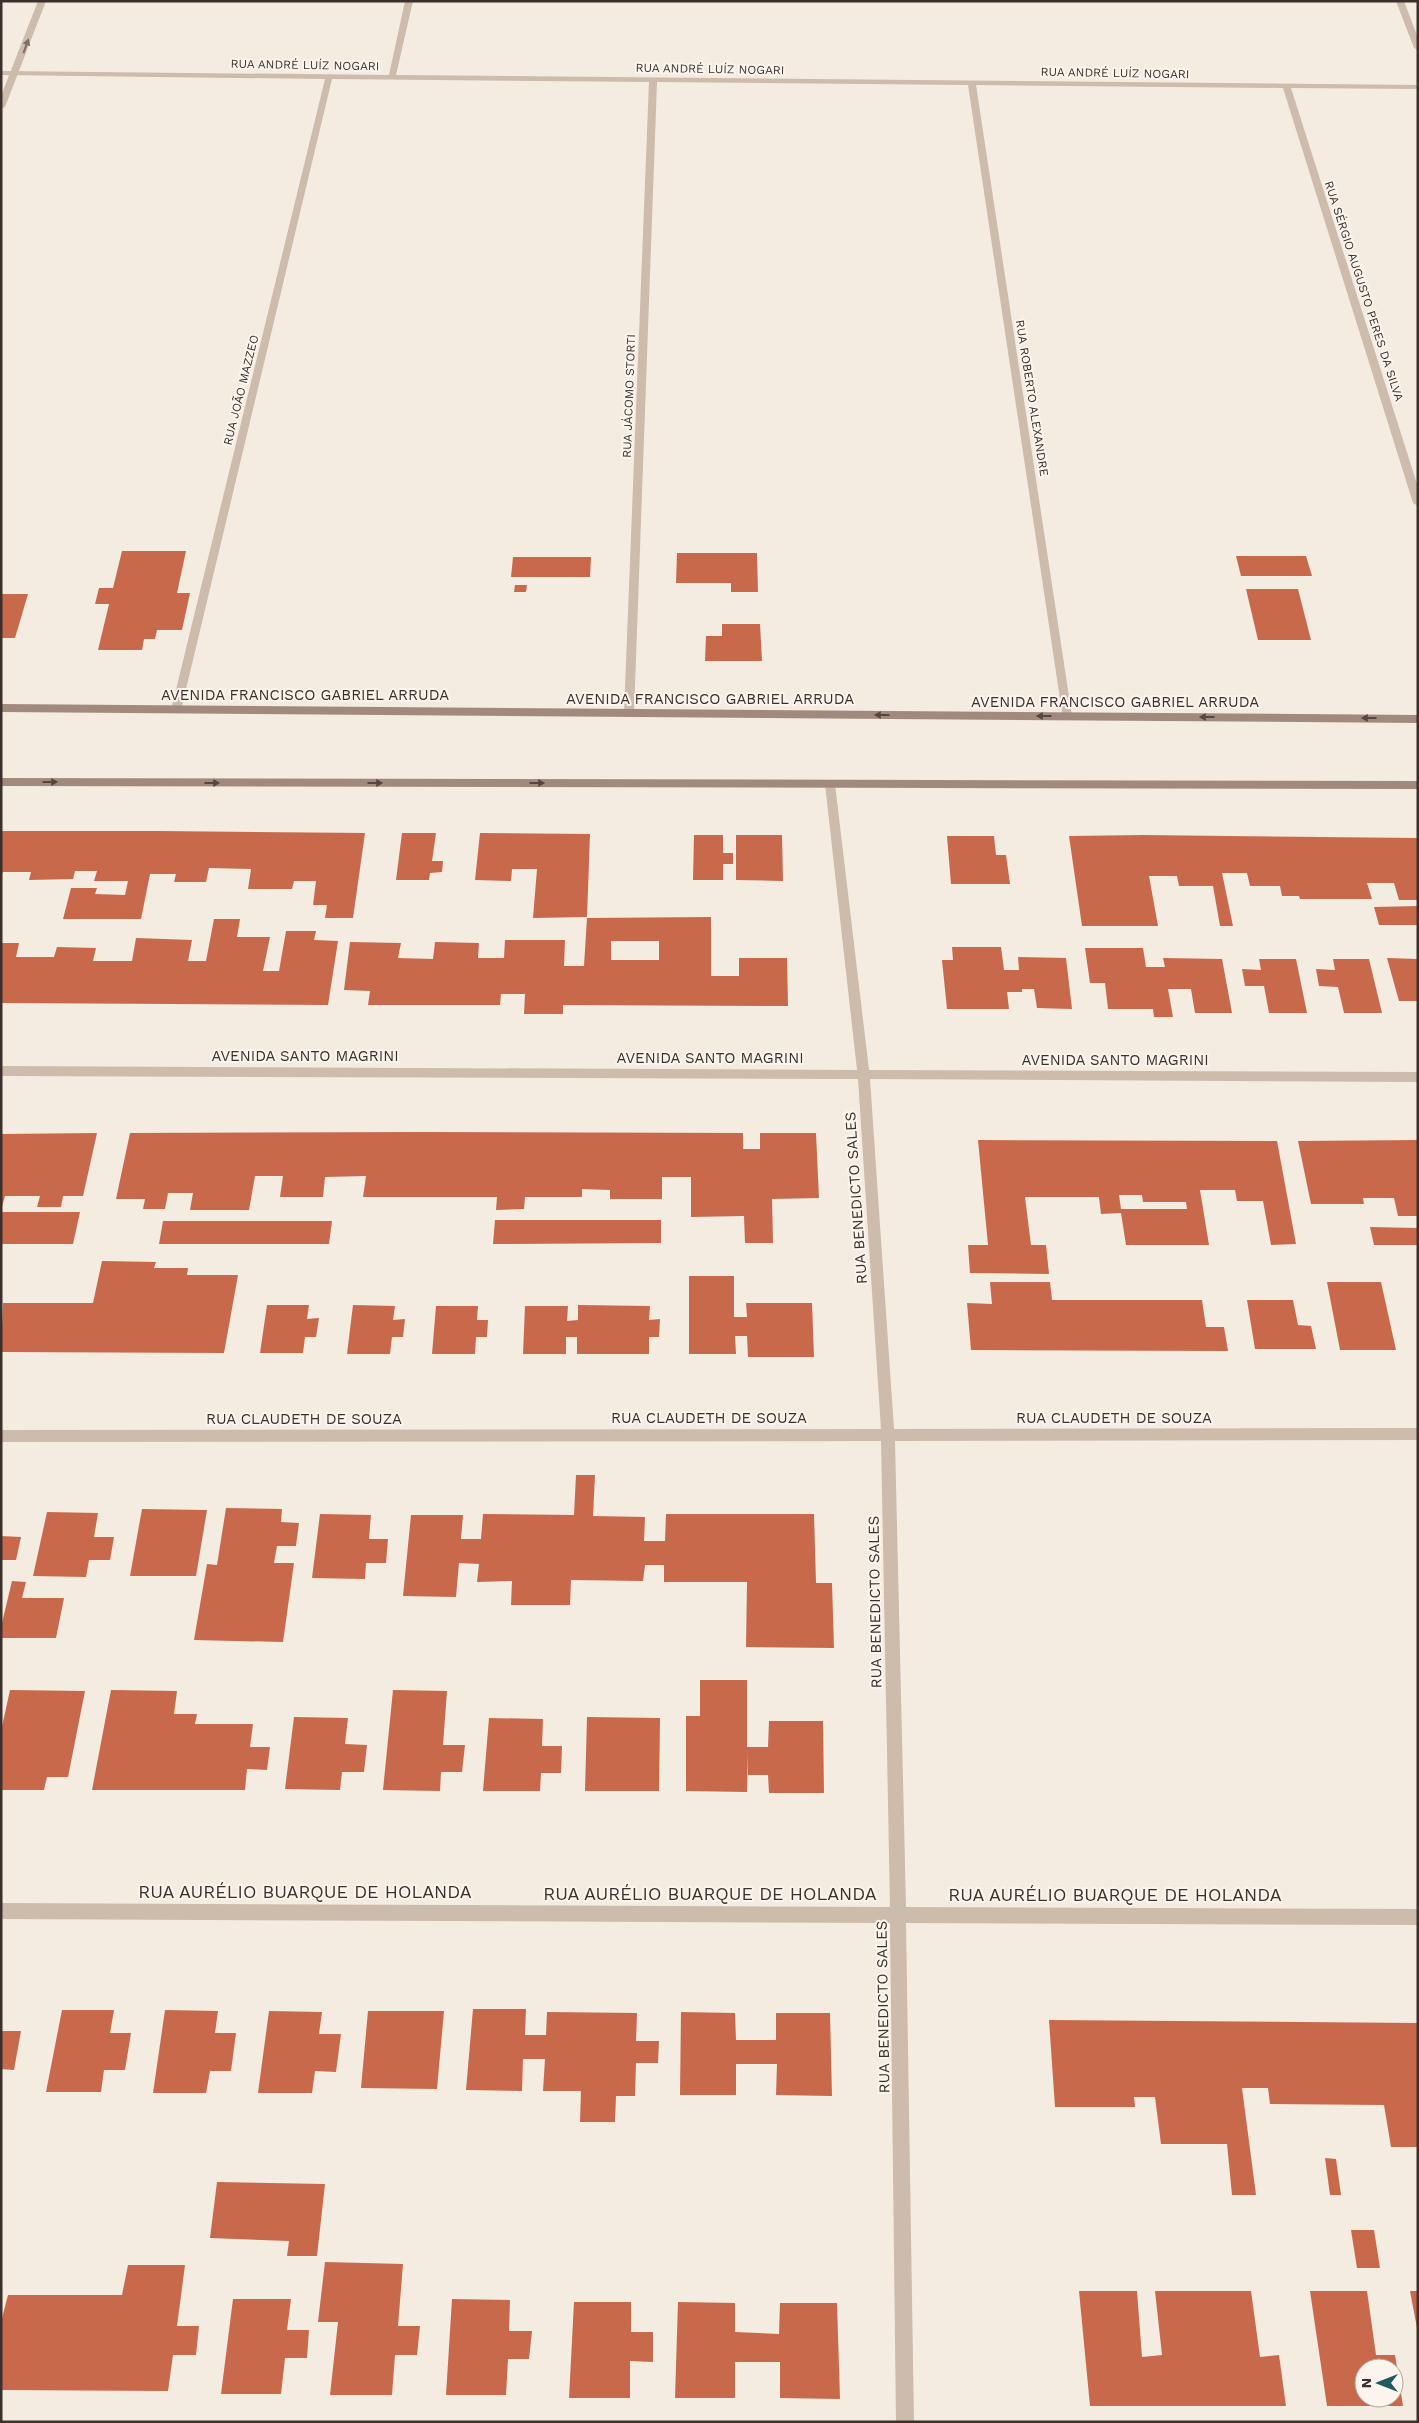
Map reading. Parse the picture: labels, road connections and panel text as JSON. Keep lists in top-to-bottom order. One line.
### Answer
{"streets":{"main road":["AVENIDA FRANCISCO GABRIEL ARRUDA"],"street":["RUA ANDRÉ LUÍZ NOGARI","RUA SÉRGIO AUGUSTO PERES DA SILVA","RUA JOÃO MAZZEO","RUA JÁCOMO STORTI","RUA ROBERTO ALEXANDRE","AVENIDA SANTO MAGRINI","RUA BENEDICTO SALES","RUA CLAUDETH DE SOUZA","RUA AURÉLIO BUARQUE DE HOLANDA"]},"crossings":[["RUA ANDRÉ LUÍZ NOGARI","RUA SÉRGIO AUGUSTO PERES DA SILVA"],["RUA ANDRÉ LUÍZ NOGARI","RUA JOÃO MAZZEO"],["RUA ANDRÉ LUÍZ NOGARI","RUA JÁCOMO STORTI"],["RUA ANDRÉ LUÍZ NOGARI","RUA ROBERTO ALEXANDRE"],["RUA JOÃO MAZZEO","AVENIDA FRANCISCO GABRIEL ARRUDA"],["RUA JÁCOMO STORTI","AVENIDA FRANCISCO GABRIEL ARRUDA"],["RUA ROBERTO ALEXANDRE","AVENIDA FRANCISCO GABRIEL ARRUDA"],["AVENIDA SANTO MAGRINI","RUA BENEDICTO SALES"],["RUA BENEDICTO SALES","RUA CLAUDETH DE SOUZA"],["RUA BENEDICTO SALES","RUA AURÉLIO BUARQUE DE HOLANDA"]],"north":"left"}
